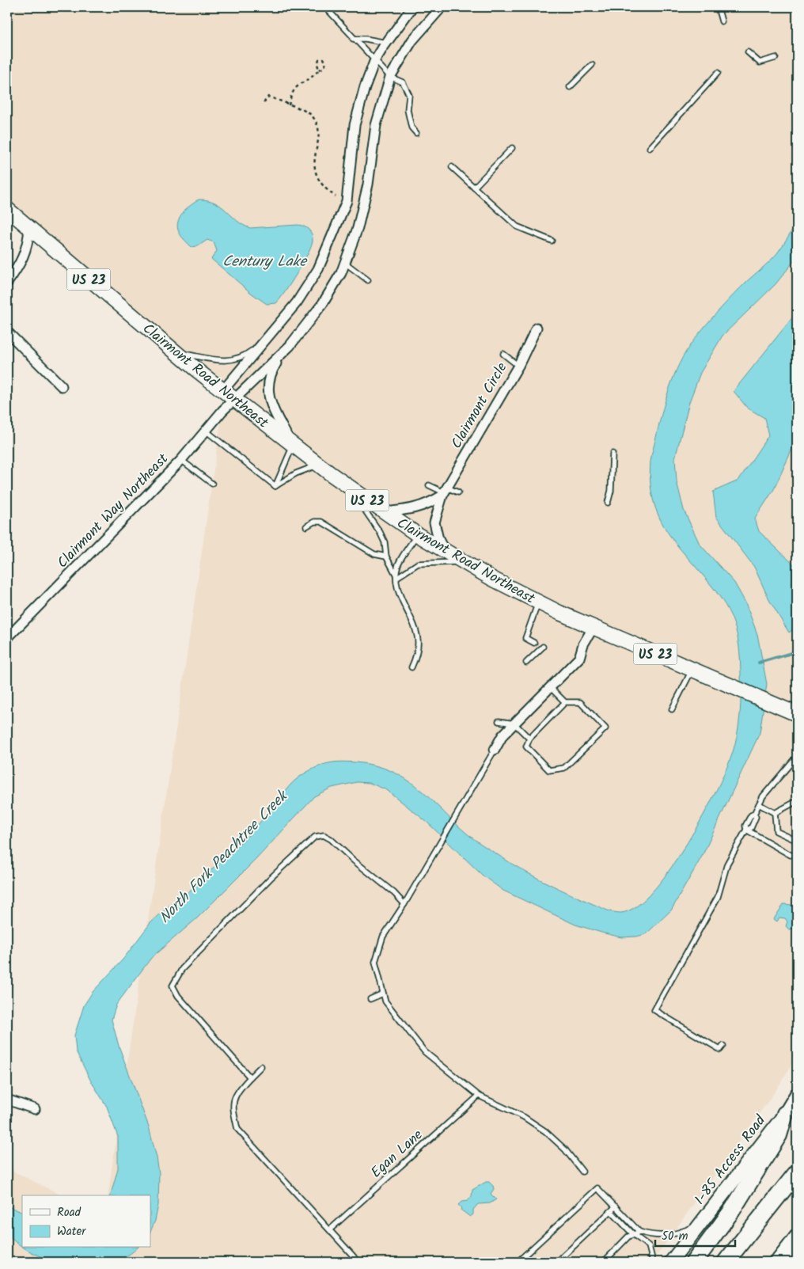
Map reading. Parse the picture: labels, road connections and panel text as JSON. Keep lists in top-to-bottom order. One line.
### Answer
{"streets":{"main road":["US 23","Clairmont Road Northeast","I-85 Access Road"],"street":["Clairmont Circle","Clairmont Way Northeast"],"lane":["Egan Lane"]},"crossings":[["Clairmont Road Northeast","Clairmont Circle"],["Clairmont Road Northeast","Clairmont Way Northeast"]],"water":["Century Lake","North Fork Peachtree Creek"],"legend":["Road","Water"],"scale_bar":"50 m"}
